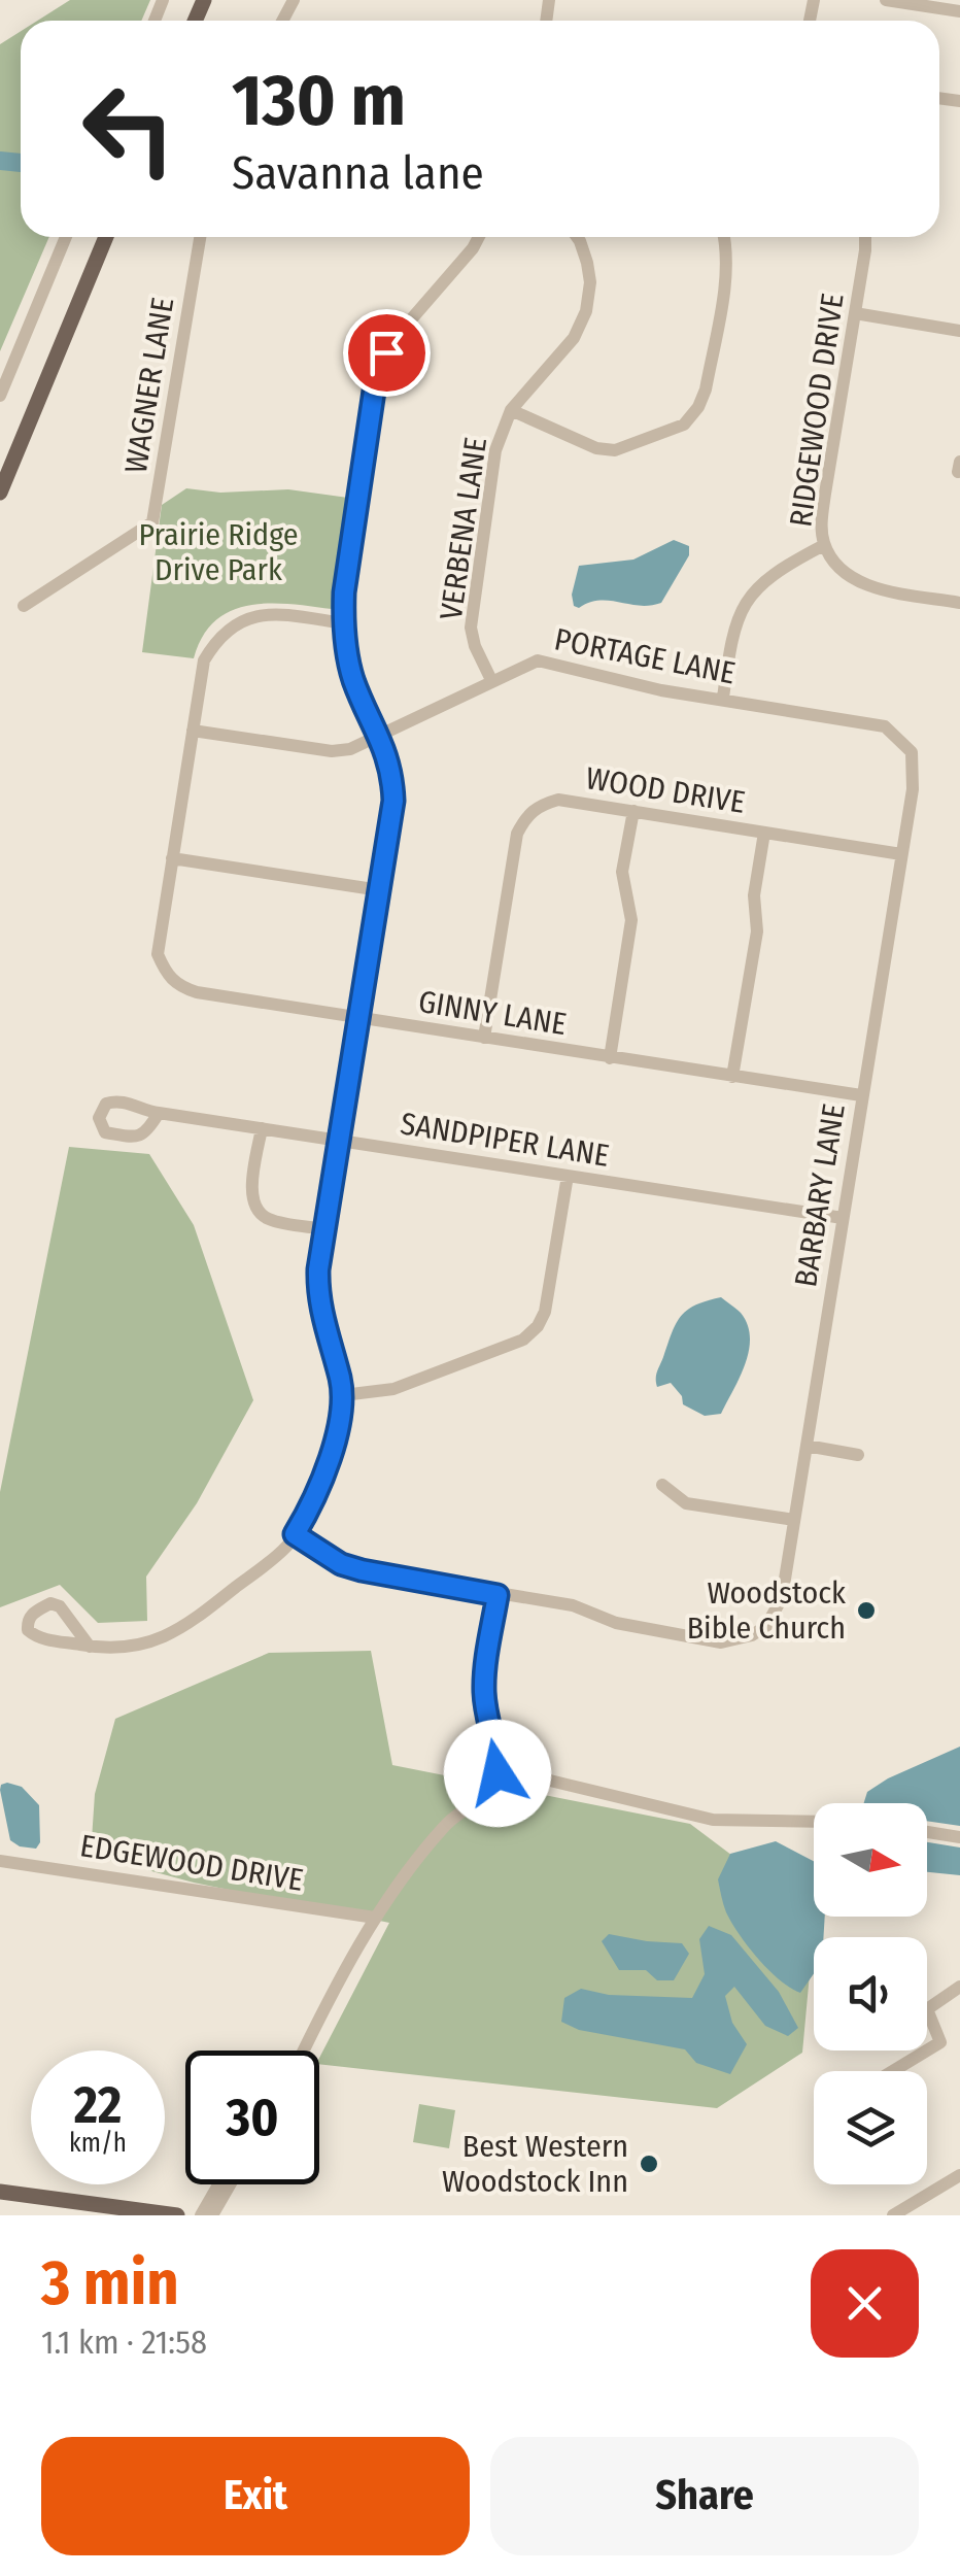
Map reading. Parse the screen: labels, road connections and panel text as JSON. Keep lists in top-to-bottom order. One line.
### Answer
{"streets":{"street":["WAGNER LANE","RIDGEWOOD DRIVE","VERBENA LANE","PORTAGE LANE","WOOD DRIVE","GINNY LANE","SANDPIPER LANE","BARBARY LANE","EDGEWOOD DRIVE"]},"crossings":[["VERBENA LANE","PORTAGE LANE"],["PORTAGE LANE","GINNY LANE"],["PORTAGE LANE","BARBARY LANE"],["WOOD DRIVE","GINNY LANE"],["WOOD DRIVE","BARBARY LANE"],["GINNY LANE","BARBARY LANE"],["SANDPIPER LANE","BARBARY LANE"]],"parks":["Prairie Ridge Drive Park"],"places":["Woodstock Bible Church","Best Western Woodstock Inn"],"north":"right","page":{"turn":["130 m","Savanna lane"],"speed":"22 km/h","limit":"30","heading":["3 min","1.1 km · 21:58"],"buttons":["Exit","Share"]}}
